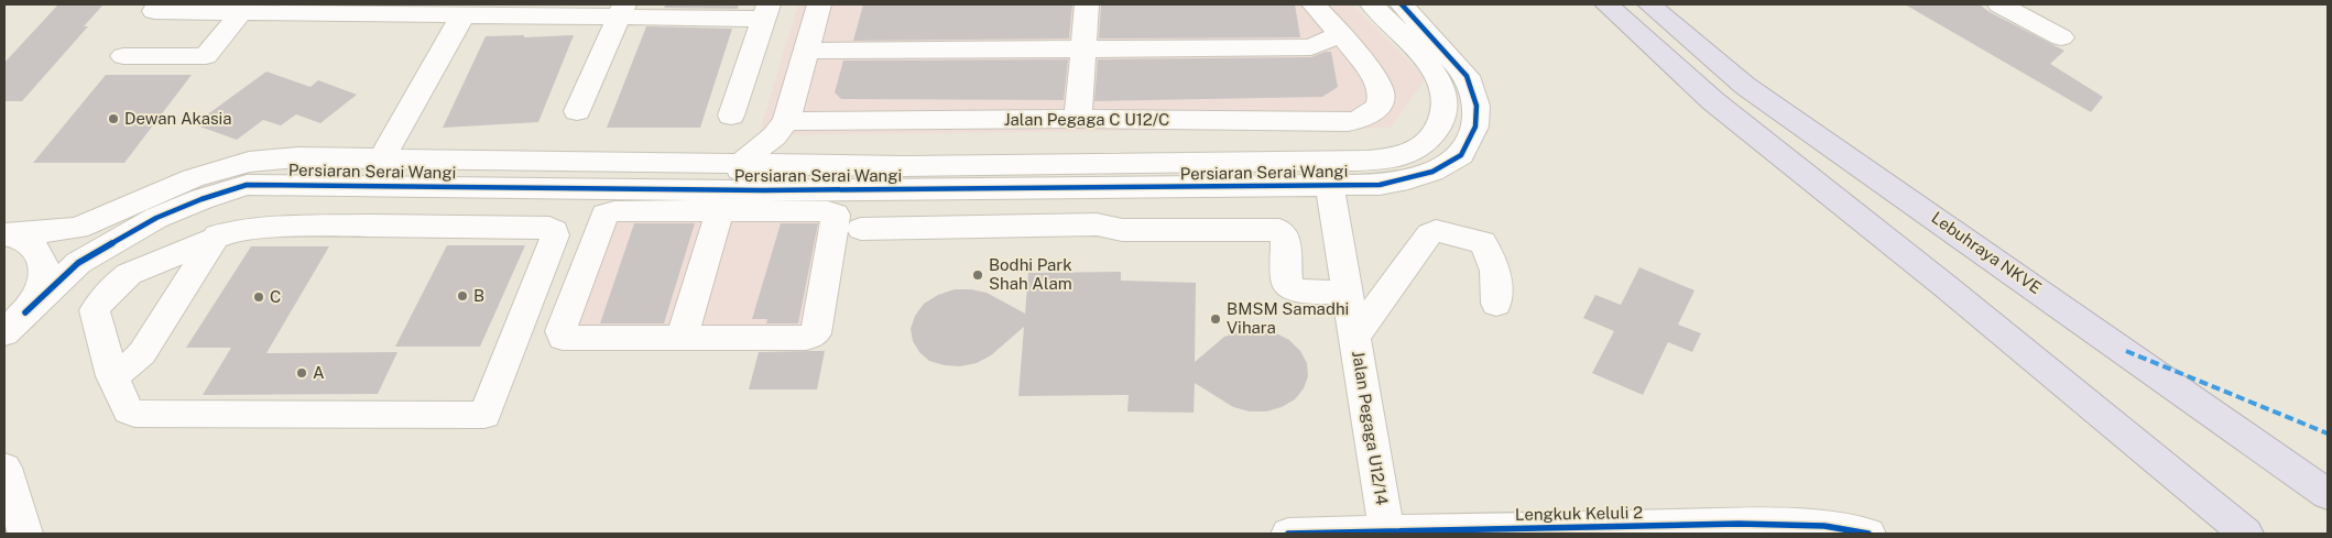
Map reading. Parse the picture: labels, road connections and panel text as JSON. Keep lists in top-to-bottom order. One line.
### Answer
{"streets":{"highway":["Lebuhraya NKVE"],"street":["Jalan Pegaga C U12/C","Persiaran Serai Wangi","Jalan Pegaga U12/14","Lengkuk Keluli 2"]},"crossings":[["Persiaran Serai Wangi","Jalan Pegaga U12/14"],["Jalan Pegaga U12/14","Lengkuk Keluli 2"]],"places":["Dewan Akasia","Bodhi Park Shah Alam","B","C","BMSM Samadhi Vihara","A"]}
